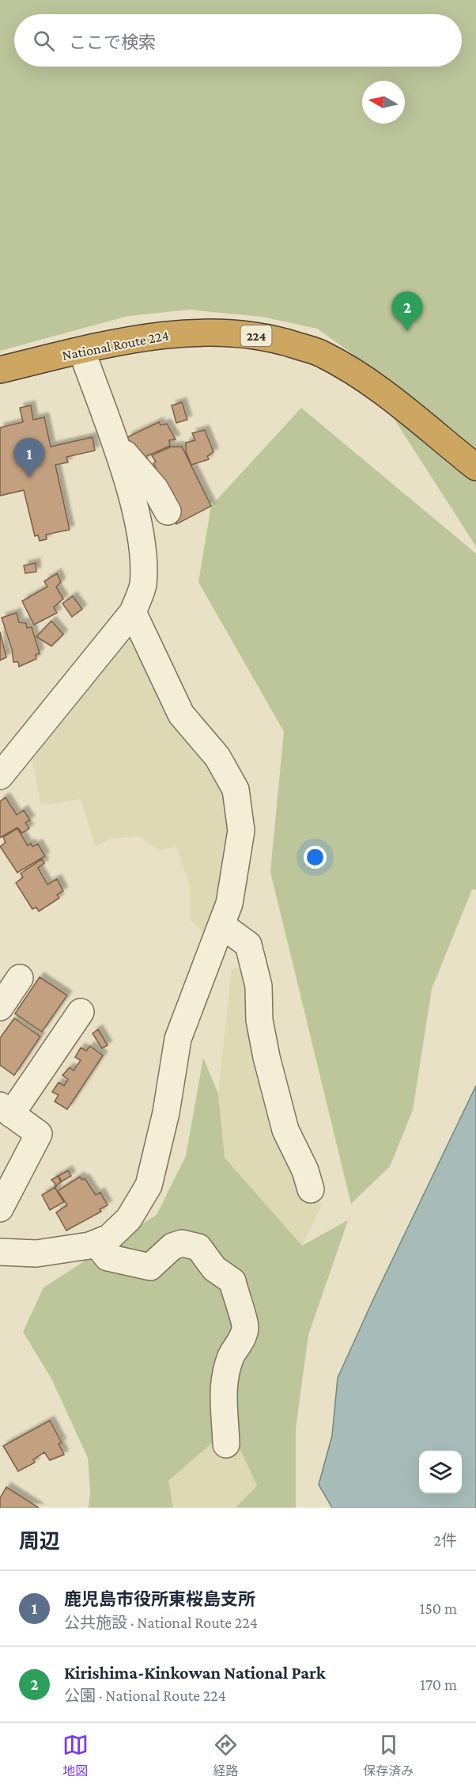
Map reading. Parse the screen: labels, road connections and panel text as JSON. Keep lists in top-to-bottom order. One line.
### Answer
{"streets":{"highway":["224","National Route 224"]},"north":"left","page":{"search":"ここで検索","pins":["2","1"],"heading":["周辺","2件"],"list":[{"mark":"1","name":"鹿児島市役所東桜島支所","note":"公共施設 · National Route 224","value":"150 m"},{"mark":"2","name":"Kirishima-Kinkowan National Park","note":"公園 · National Route 224","value":"170 m"}],"nav":["地図","経路","保存済み"]}}
